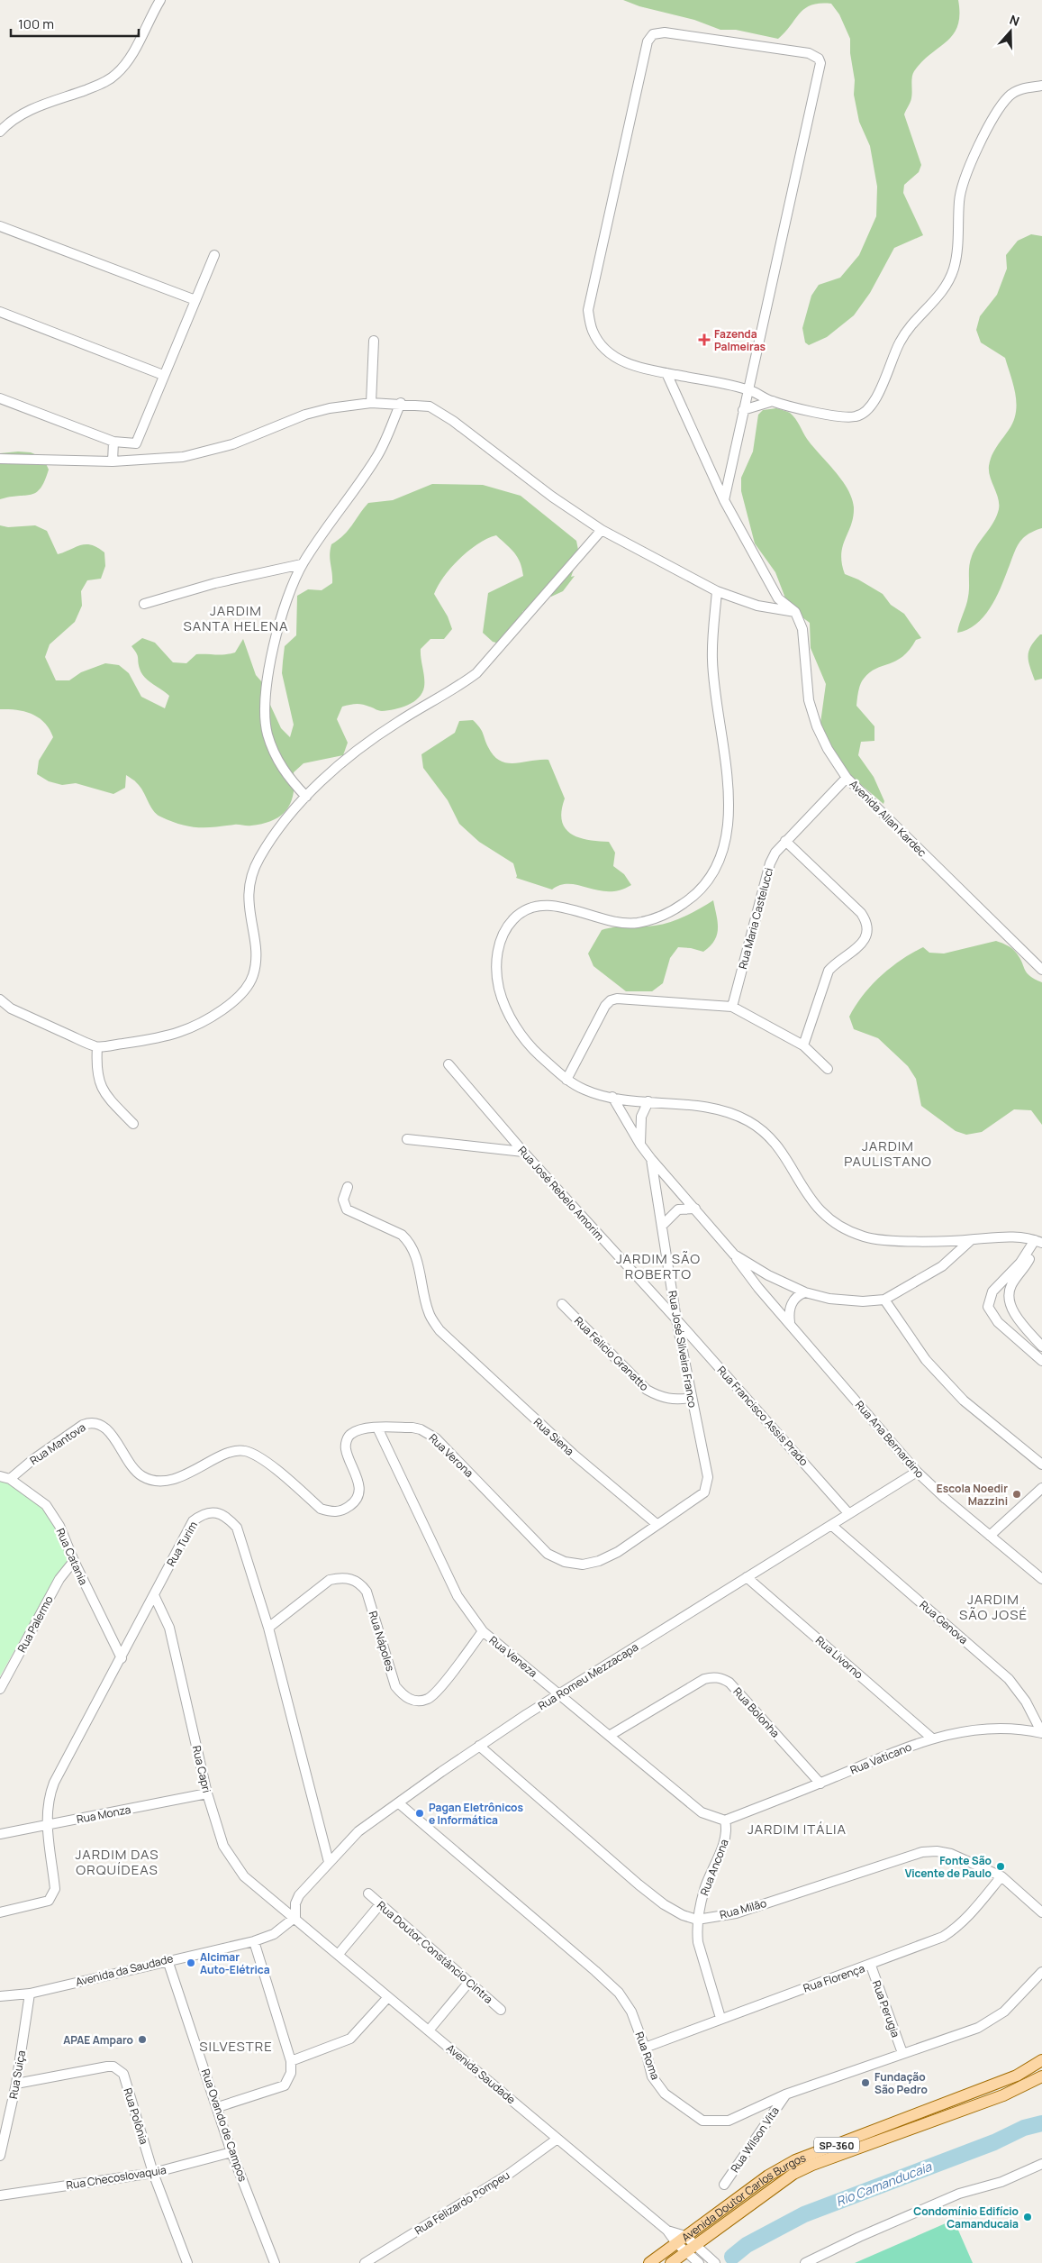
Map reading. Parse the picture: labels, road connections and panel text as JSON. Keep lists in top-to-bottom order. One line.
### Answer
{"streets":{"main road":["SP-360","Avenida Doutor Carlos Burgos"],"street":["Avenida Allan Kardec","Rua Maria Castelucci","Rua José Rebelo Amorim","Rua José Silveira Franco","Rua Felicio Granatto","Rua Francisco Assis Prado","Rua Siena","Rua Ana Bernardino","Rua Mantova","Rua Verona","Rua Turim","Rua Catania","Rua Genova","Rua Palermo","Rua Nápoles","Rua Veneza","Rua Livorno","Rua Romeu Mezzacapa","Rua Bolonha","Rua Vaticano","Rua Capri","Rua Monza","Rua Ancona","Rua Milão","Rua Doutor Constâncio Cintra","Avenida da Saudade","Rua Florença","Rua Perugia","Rua Roma","Avenida Saudade","Rua Suiça","Rua Polônia","Rua Ovando de Campos","Rua Wilson Vita","Rua Checoslovaquia","Rua Felizardo Pompeu"]},"crossings":[["Avenida Allan Kardec","Rua Maria Castelucci"],["Rua José Rebelo Amorim","Rua José Silveira Franco"],["Rua José Rebelo Amorim","Rua Francisco Assis Prado"],["Rua José Silveira Franco","Rua Felicio Granatto"],["Rua José Silveira Franco","Rua Francisco Assis Prado"],["Rua José Silveira Franco","Rua Verona"],["Rua Francisco Assis Prado","Rua Romeu Mezzacapa"],["Rua Siena","Rua Verona"],["Rua Ana Bernardino","Rua Romeu Mezzacapa"],["Rua Mantova","Rua Verona"],["Rua Mantova","Rua Catania"],["Rua Verona","Rua Veneza"],["Rua Turim","Rua Catania"],["Rua Turim","Rua Nápoles"],["Rua Turim","Rua Romeu Mezzacapa"],["Rua Turim","Rua Capri"],["Rua Turim","Rua Monza"],["Rua Catania","Rua Palermo"],["Rua Genova","Rua Romeu Mezzacapa"],["Rua Genova","Rua Vaticano"],["Rua Nápoles","Rua Veneza"],["Rua Veneza","Rua Romeu Mezzacapa"],["Rua Veneza","Rua Bolonha"],["Rua Veneza","Rua Vaticano"],["Rua Veneza","Rua Ancona"],["Rua Livorno","Rua Romeu Mezzacapa"],["Rua Livorno","Rua Vaticano"],["Rua Romeu Mezzacapa","Rua Capri"],["Rua Romeu Mezzacapa","Avenida da Saudade"],["Rua Romeu Mezzacapa","Rua Roma"],["Rua Romeu Mezzacapa","Avenida Saudade"],["Rua Bolonha","Rua Vaticano"],["Rua Vaticano","Rua Ancona"],["Rua Capri","Rua Monza"],["Rua Capri","Avenida da Saudade"],["Rua Capri","Avenida Saudade"],["Rua Ancona","Rua Milão"],["Rua Ancona","Rua Florença"],["Rua Milão","Rua Florença"],["Avenida da Saudade","Avenida Saudade"],["Avenida da Saudade","Rua Suiça"],["Avenida da Saudade","Rua Ovando de Campos"],["Rua Florença","Rua Perugia"],["Rua Florença","Rua Roma"],["Rua Perugia","Rua Roma"],["Rua Roma","Rua Wilson Vita"],["Avenida Saudade","Avenida Doutor Carlos Burgos"],["Avenida Saudade","Rua Felizardo Pompeu"],["Rua Suiça","Rua Polônia"],["Rua Polônia","Rua Checoslovaquia"],["Rua Ovando de Campos","Rua Checoslovaquia"]],"districts":["JARDIM SANTA HELENA","JARDIM PAULISTANO","JARDIM SÃO ROBERTO","JARDIM SÃO JOSÉ","JARDIM ITÁLIA","JARDIM DAS ORQUÍDEAS","SILVESTRE"],"water":["Rio Camanducaia"],"places":{"health":["Fazenda Palmeiras"],"other":["Escola Noedir Mazzini","Pagan Eletrônicos e Informática","Fonte São Vicente de Paulo","Alcimar Auto-Elétrica","APAE Amparo","Fundação São Pedro","Condomínio Edifício Camanducaia"]},"scale_bar":"100 m","north":"top"}
